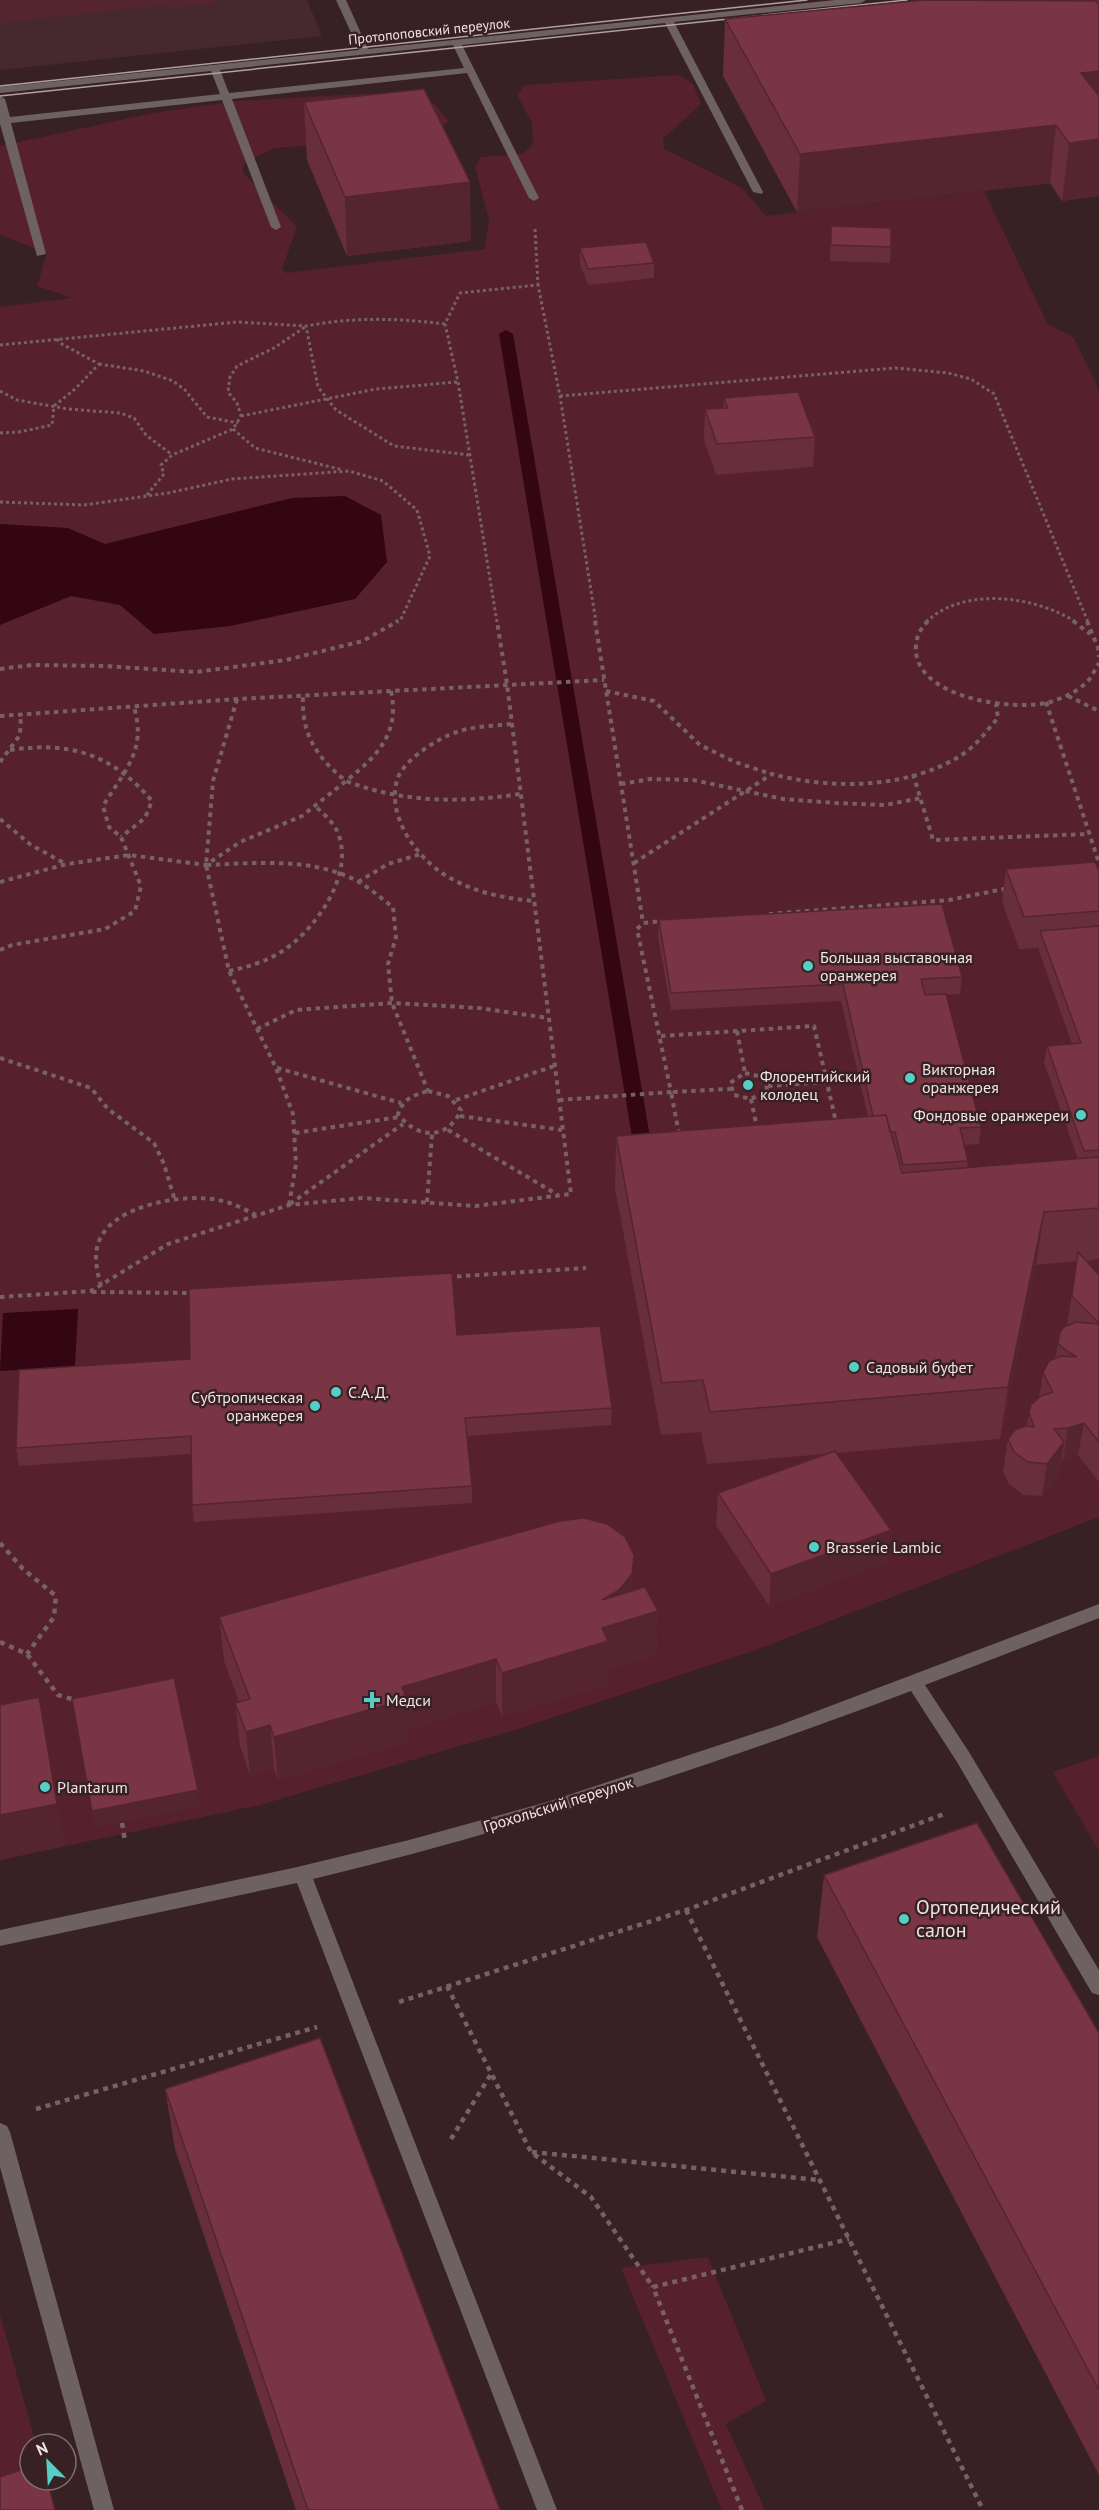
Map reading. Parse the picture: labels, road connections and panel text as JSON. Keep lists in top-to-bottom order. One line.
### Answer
{"streets":{"street":["Протопоповский переулок","Грохольский переулок"]},"places":{"other":["Большая выставочная оранжерея","Викторная оранжерея","Флорентийский колодец","Фондовые оранжереи","Садовый буфет","С.А.Д.","Субтропическая оранжерея","Brasserie Lambic","Plantarum","Ортопедический салон"],"health":["Медси"]},"north":"top left"}
